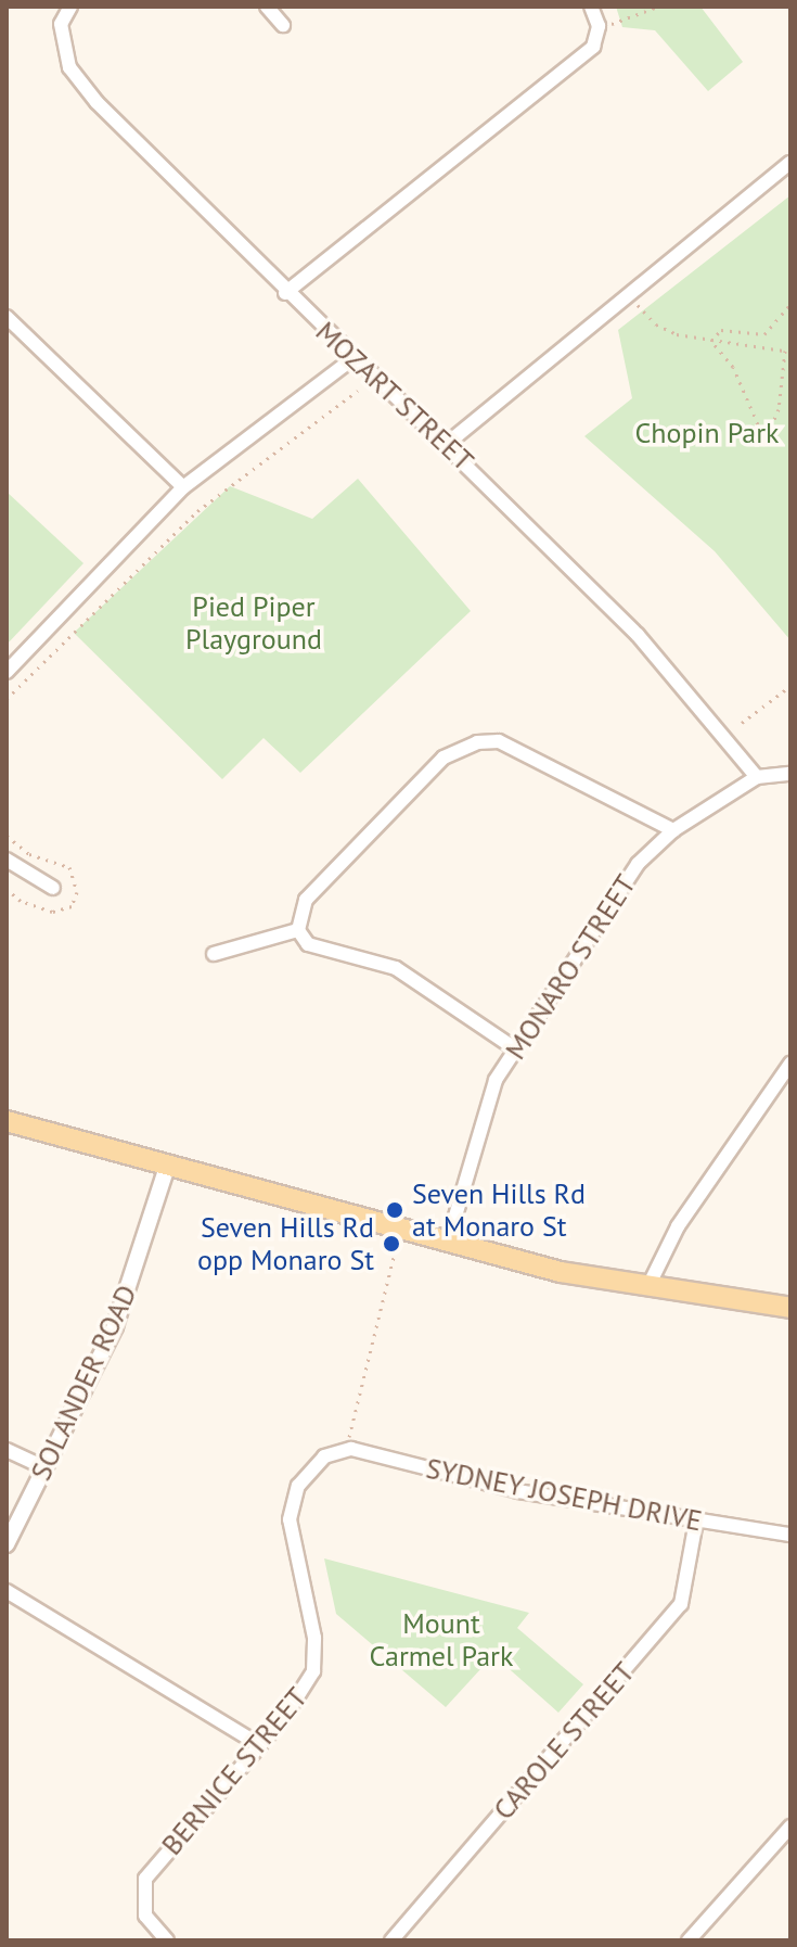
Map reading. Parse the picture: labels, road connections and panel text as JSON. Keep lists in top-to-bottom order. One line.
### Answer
{"streets":{"street":["MOZART STREET","MONARO STREET","SOLANDER ROAD","SYDNEY JOSEPH DRIVE","CAROLE STREET","BERNICE STREET"]},"crossings":[["MOZART STREET","MONARO STREET"],["SYDNEY JOSEPH DRIVE","CAROLE STREET"],["SYDNEY JOSEPH DRIVE","BERNICE STREET"]],"parks":["Chopin Park","Pied Piper Playground","Mount Carmel Park"],"places":["Seven Hills Rd at Monaro St","Seven Hills Rd opp Monaro St"]}
